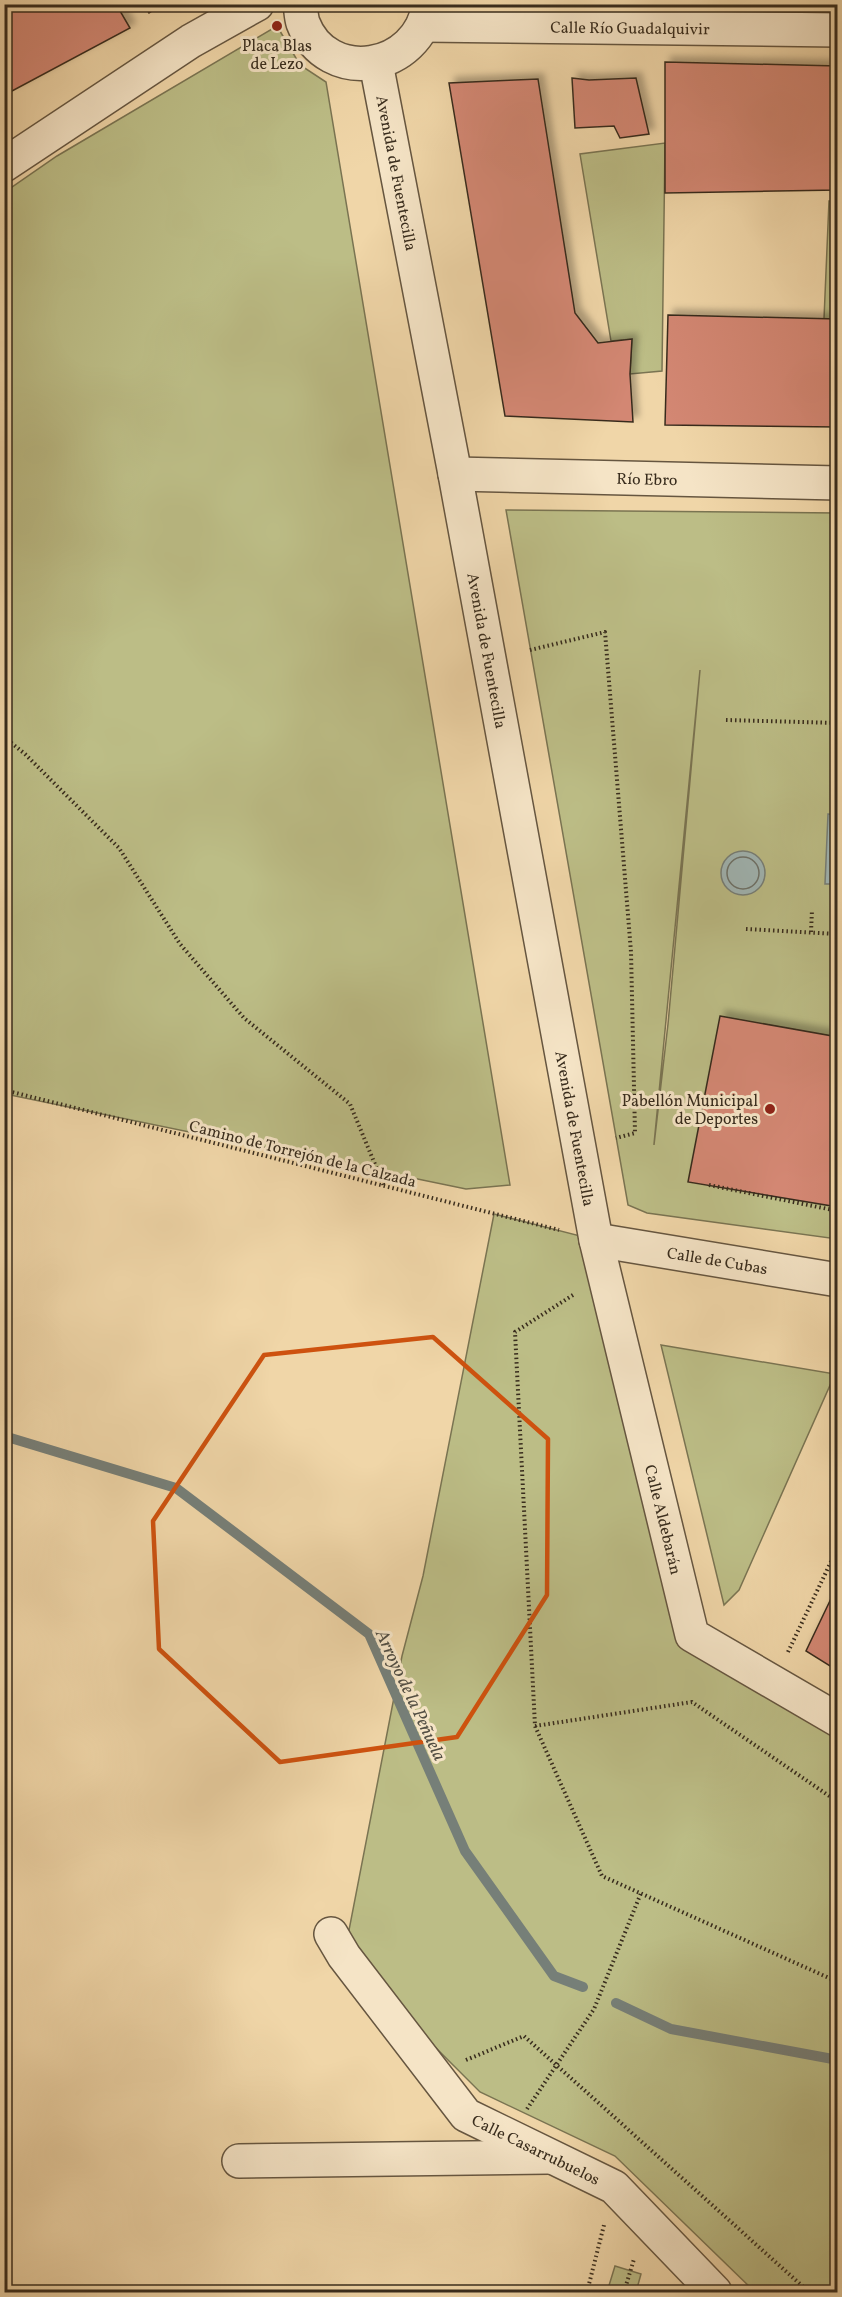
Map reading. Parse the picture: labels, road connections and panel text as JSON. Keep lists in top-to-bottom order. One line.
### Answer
{"streets":{"street":["Calle Río Guadalquivir","Avenida de Fuentecilla","Río Ebro","Calle de Cubas","Calle Aldebarán","Calle Casarrubuelos"],"path":["Camino de Torrejón de la Calzada"]},"crossings":[["Avenida de Fuentecilla","Río Ebro"],["Avenida de Fuentecilla","Camino de Torrejón de la Calzada"],["Avenida de Fuentecilla","Calle de Cubas"],["Avenida de Fuentecilla","Calle Aldebarán"],["Camino de Torrejón de la Calzada","Calle de Cubas"],["Camino de Torrejón de la Calzada","Calle Aldebarán"],["Calle de Cubas","Calle Aldebarán"]],"water":["Arroyo de la Peñuela"],"places":["Placa Blas de Lezo","Pabellón Municipal de Deportes"]}
